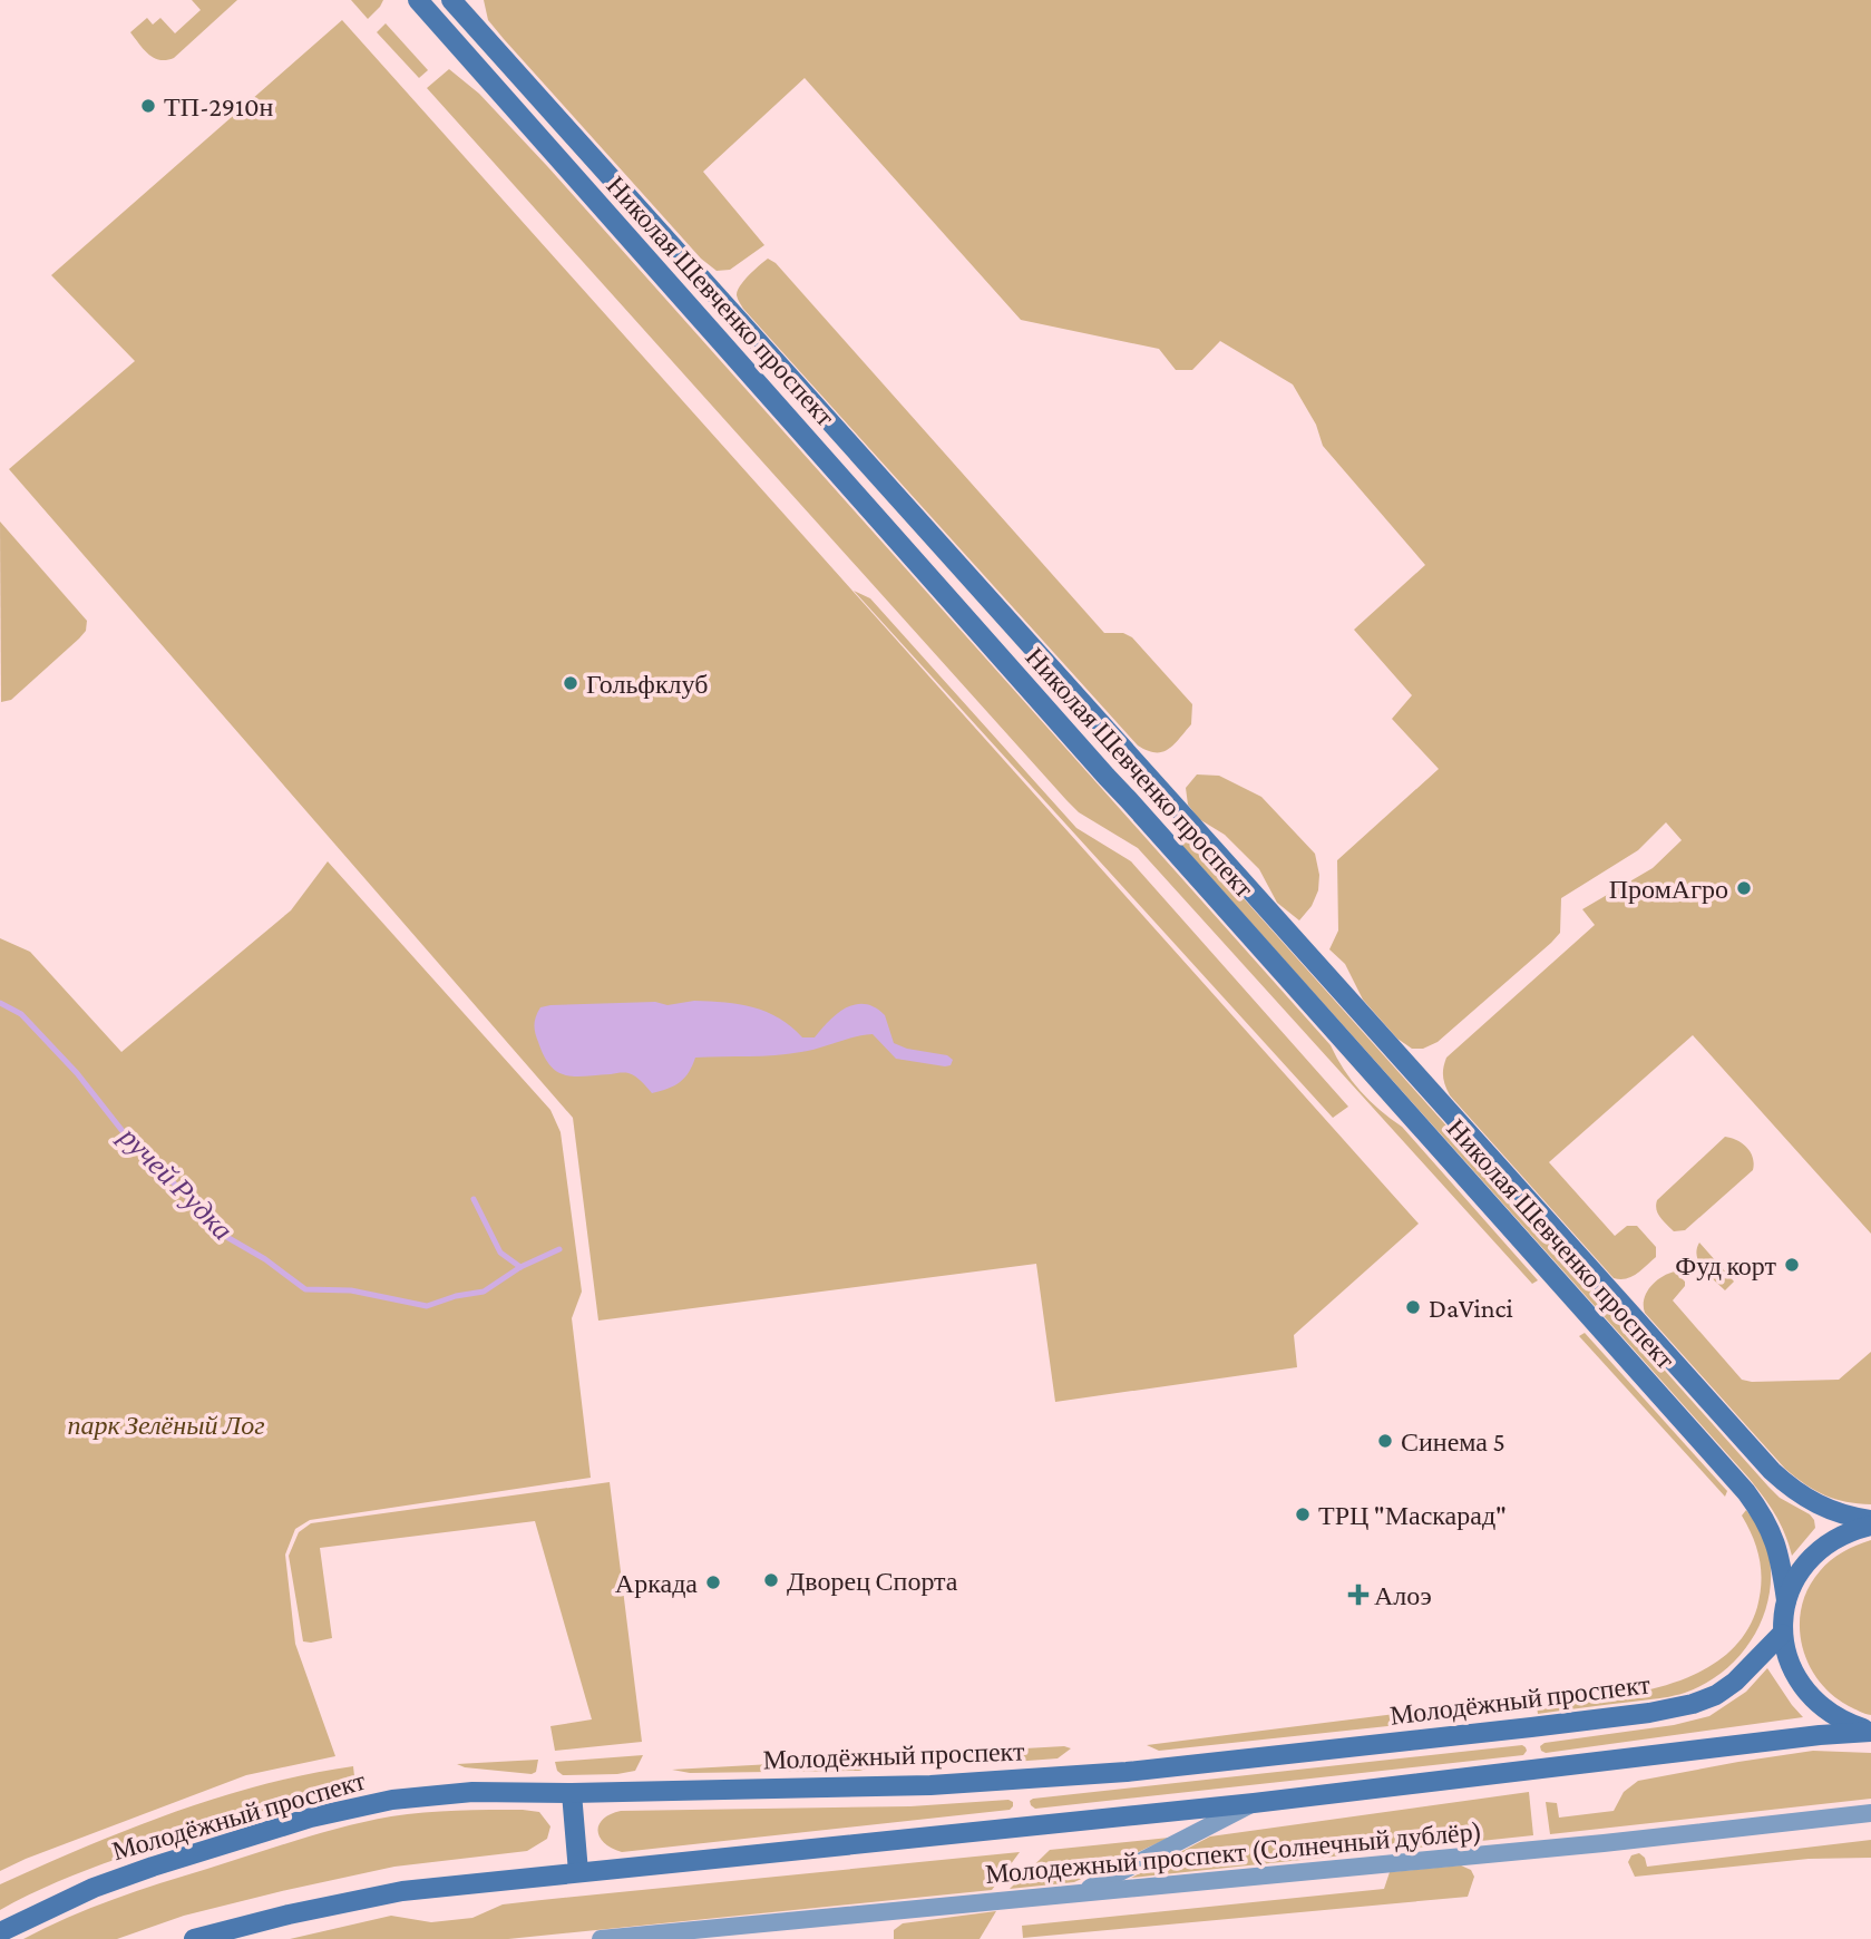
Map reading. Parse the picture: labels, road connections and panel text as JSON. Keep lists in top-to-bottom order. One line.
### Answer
{"streets":{"main road":["Николая Шевченко проспект","Молодёжный проспект"],"street":["Молодежный проспект (Солнечный дублёр)"]},"water":["ручей Рудка"],"parks":["парк Зелёный Лог"],"places":{"other":["ТП-2910н","Гольфклуб","ПромАгро","Фуд корт","DaVinci","Синема 5","ТРЦ \"Маскарад\"","Дворец Спорта","Аркада"],"health":["Алоэ"]}}
